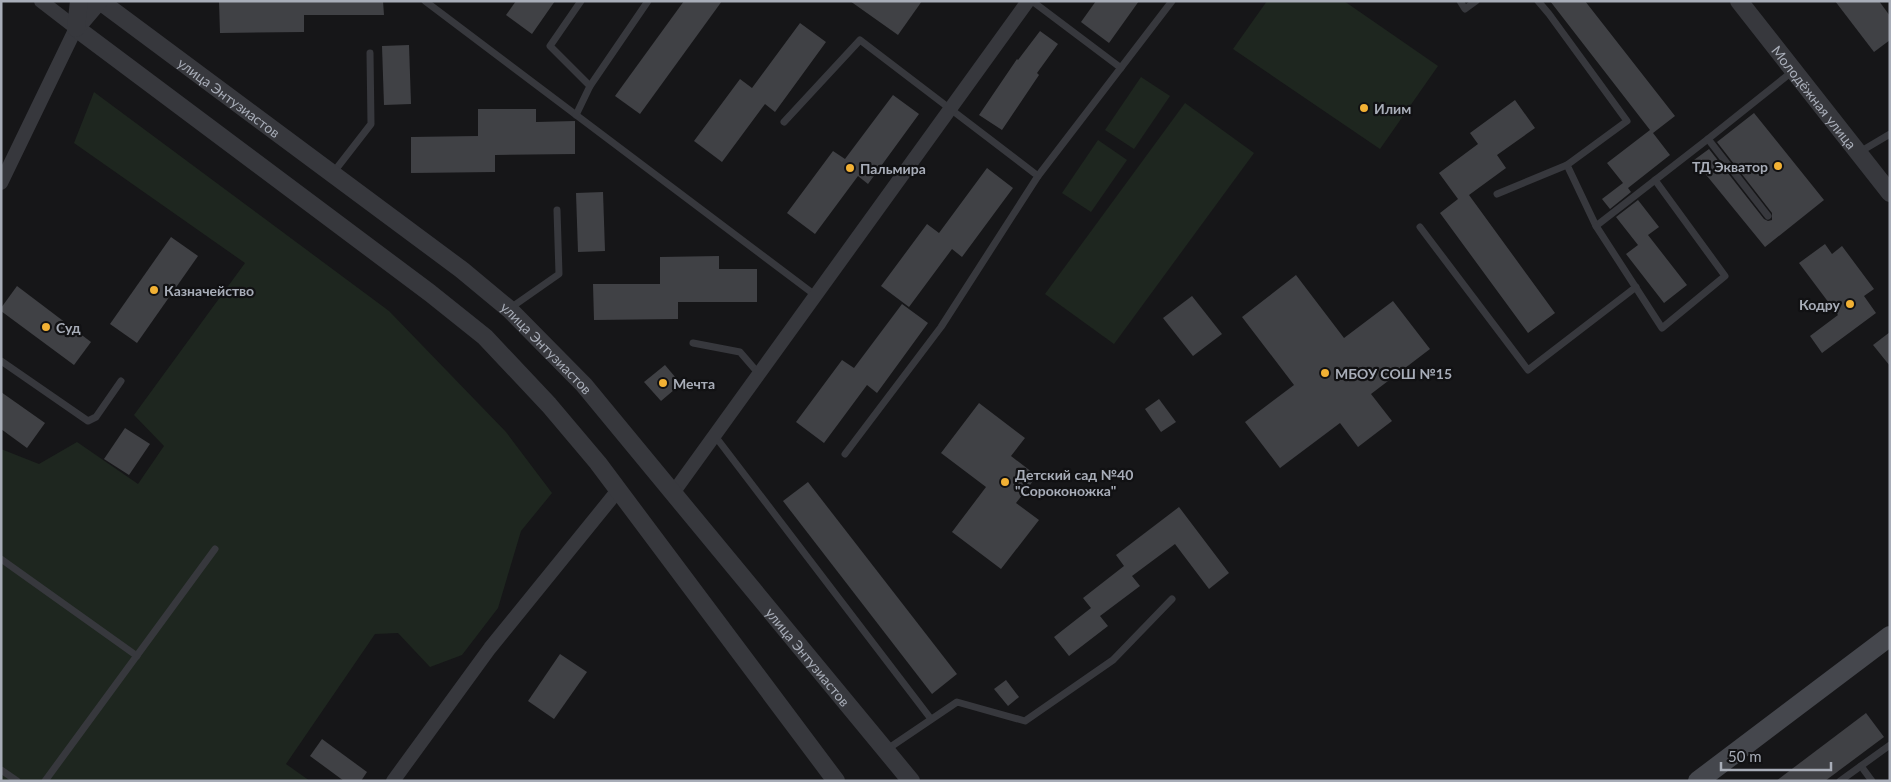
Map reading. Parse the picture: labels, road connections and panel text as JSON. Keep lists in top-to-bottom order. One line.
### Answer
{"streets":{"street":["улица Энтузиастов","Молодёжная улица"]},"places":["Илим","ТД Экватор","Пальмира","Казначейство","Кодру","Суд","МБОУ СОШ №15","Мечта","Детский сад №40 \"Сороконожка\""],"scale_bar":"50 m"}
